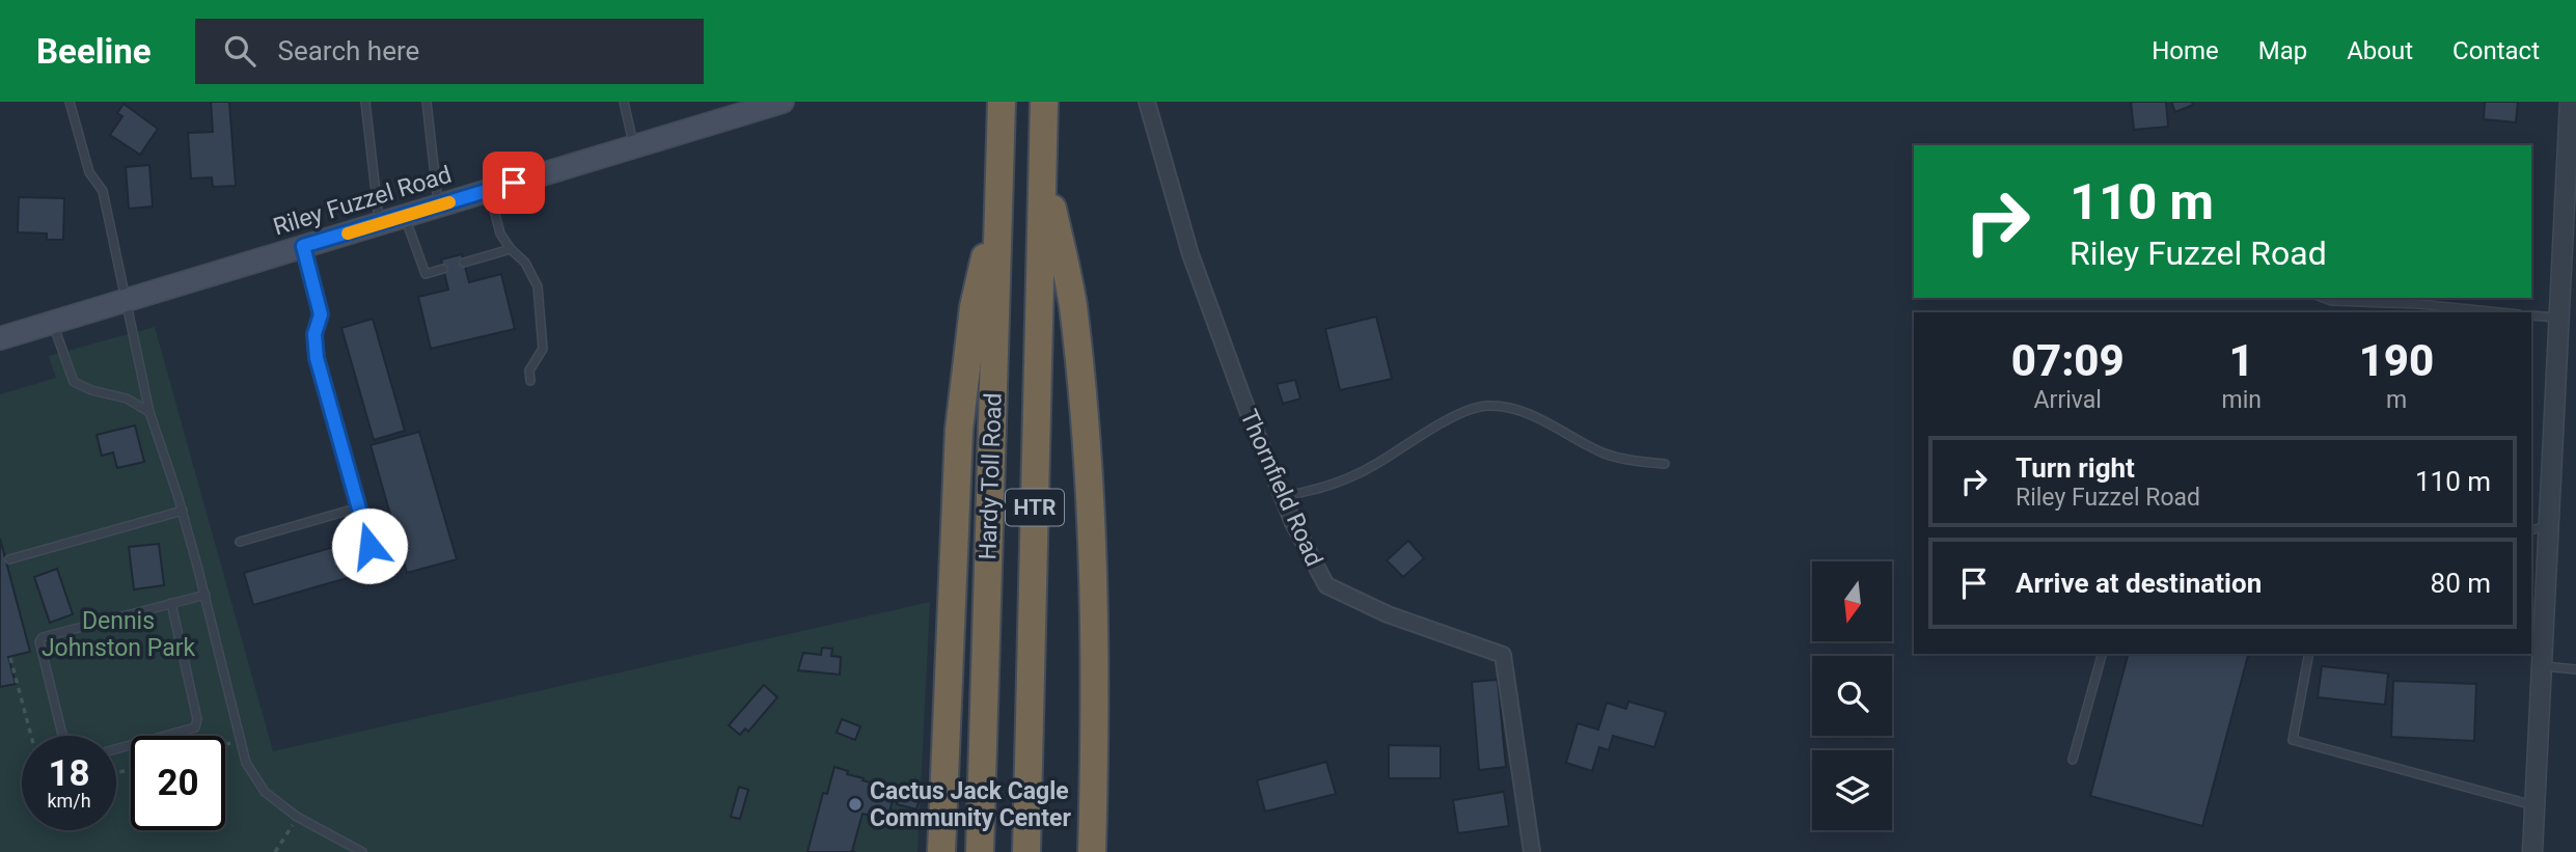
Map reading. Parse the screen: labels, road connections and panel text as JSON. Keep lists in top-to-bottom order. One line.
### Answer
{"streets":{"highway":["Hardy Toll Road","HTR"],"main road":["Riley Fuzzel Road"],"street":["Thornfield Road"]},"parks":["Dennis Johnston Park"],"places":["Cactus Jack Cagle Community Center"],"north":"bottom","page":{"header":"Beeline","search":"Search here","nav":["Home","Map","About","Contact"],"turn":["110 m","Riley Fuzzel Road"],"eta":["07:09","Arrival","1","min","190","m"],"list":[{"name":"Turn right","note":"Riley Fuzzel Road","value":"110 m"},{"name":"Arrive at destination","value":"80 m"}],"speed":"18 km/h","limit":"20"}}
